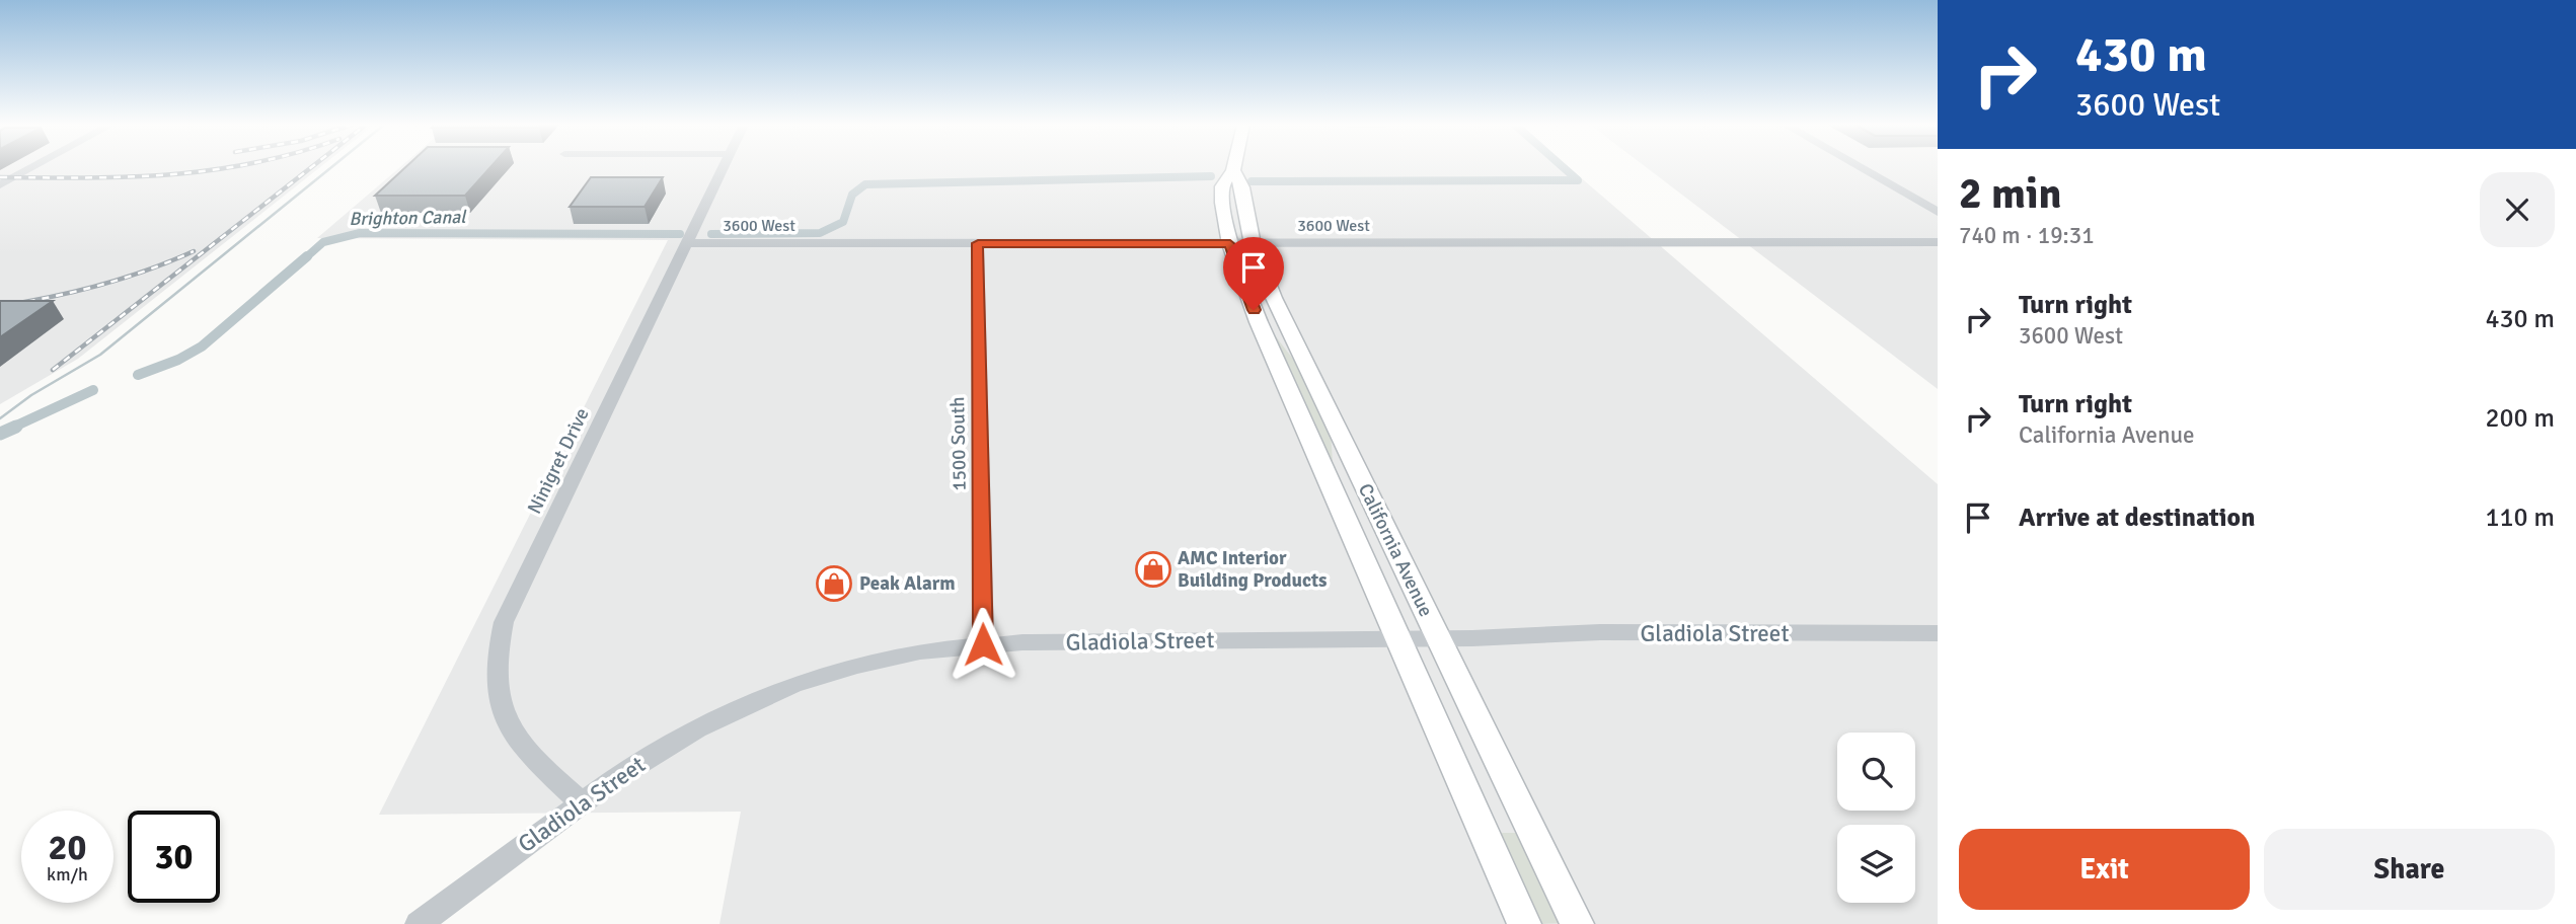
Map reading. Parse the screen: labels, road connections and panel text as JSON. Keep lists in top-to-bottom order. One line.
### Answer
{"streets":{"main road":["California Avenue"],"street":["3600 West","1500 South","Ninigret Drive","Gladiola Street"]},"crossings":[["3600 West","1500 South"],["3600 West","Ninigret Drive"],["3600 West","California Avenue"],["1500 South","Gladiola Street"],["Ninigret Drive","Gladiola Street"],["California Avenue","Gladiola Street"]],"water":["Brighton Canal"],"places":{"shop":["AMC Interior Building Products","Peak Alarm"]},"page":{"turn":["430 m","3600 West"],"heading":["2 min","740 m · 19:31"],"list":[{"name":"Turn right","note":"3600 West","value":"430 m"},{"name":"Turn right","note":"California Avenue","value":"200 m"},{"name":"Arrive at destination","value":"110 m"}],"speed":"20 km/h","limit":"30","buttons":["Exit","Share"]}}
